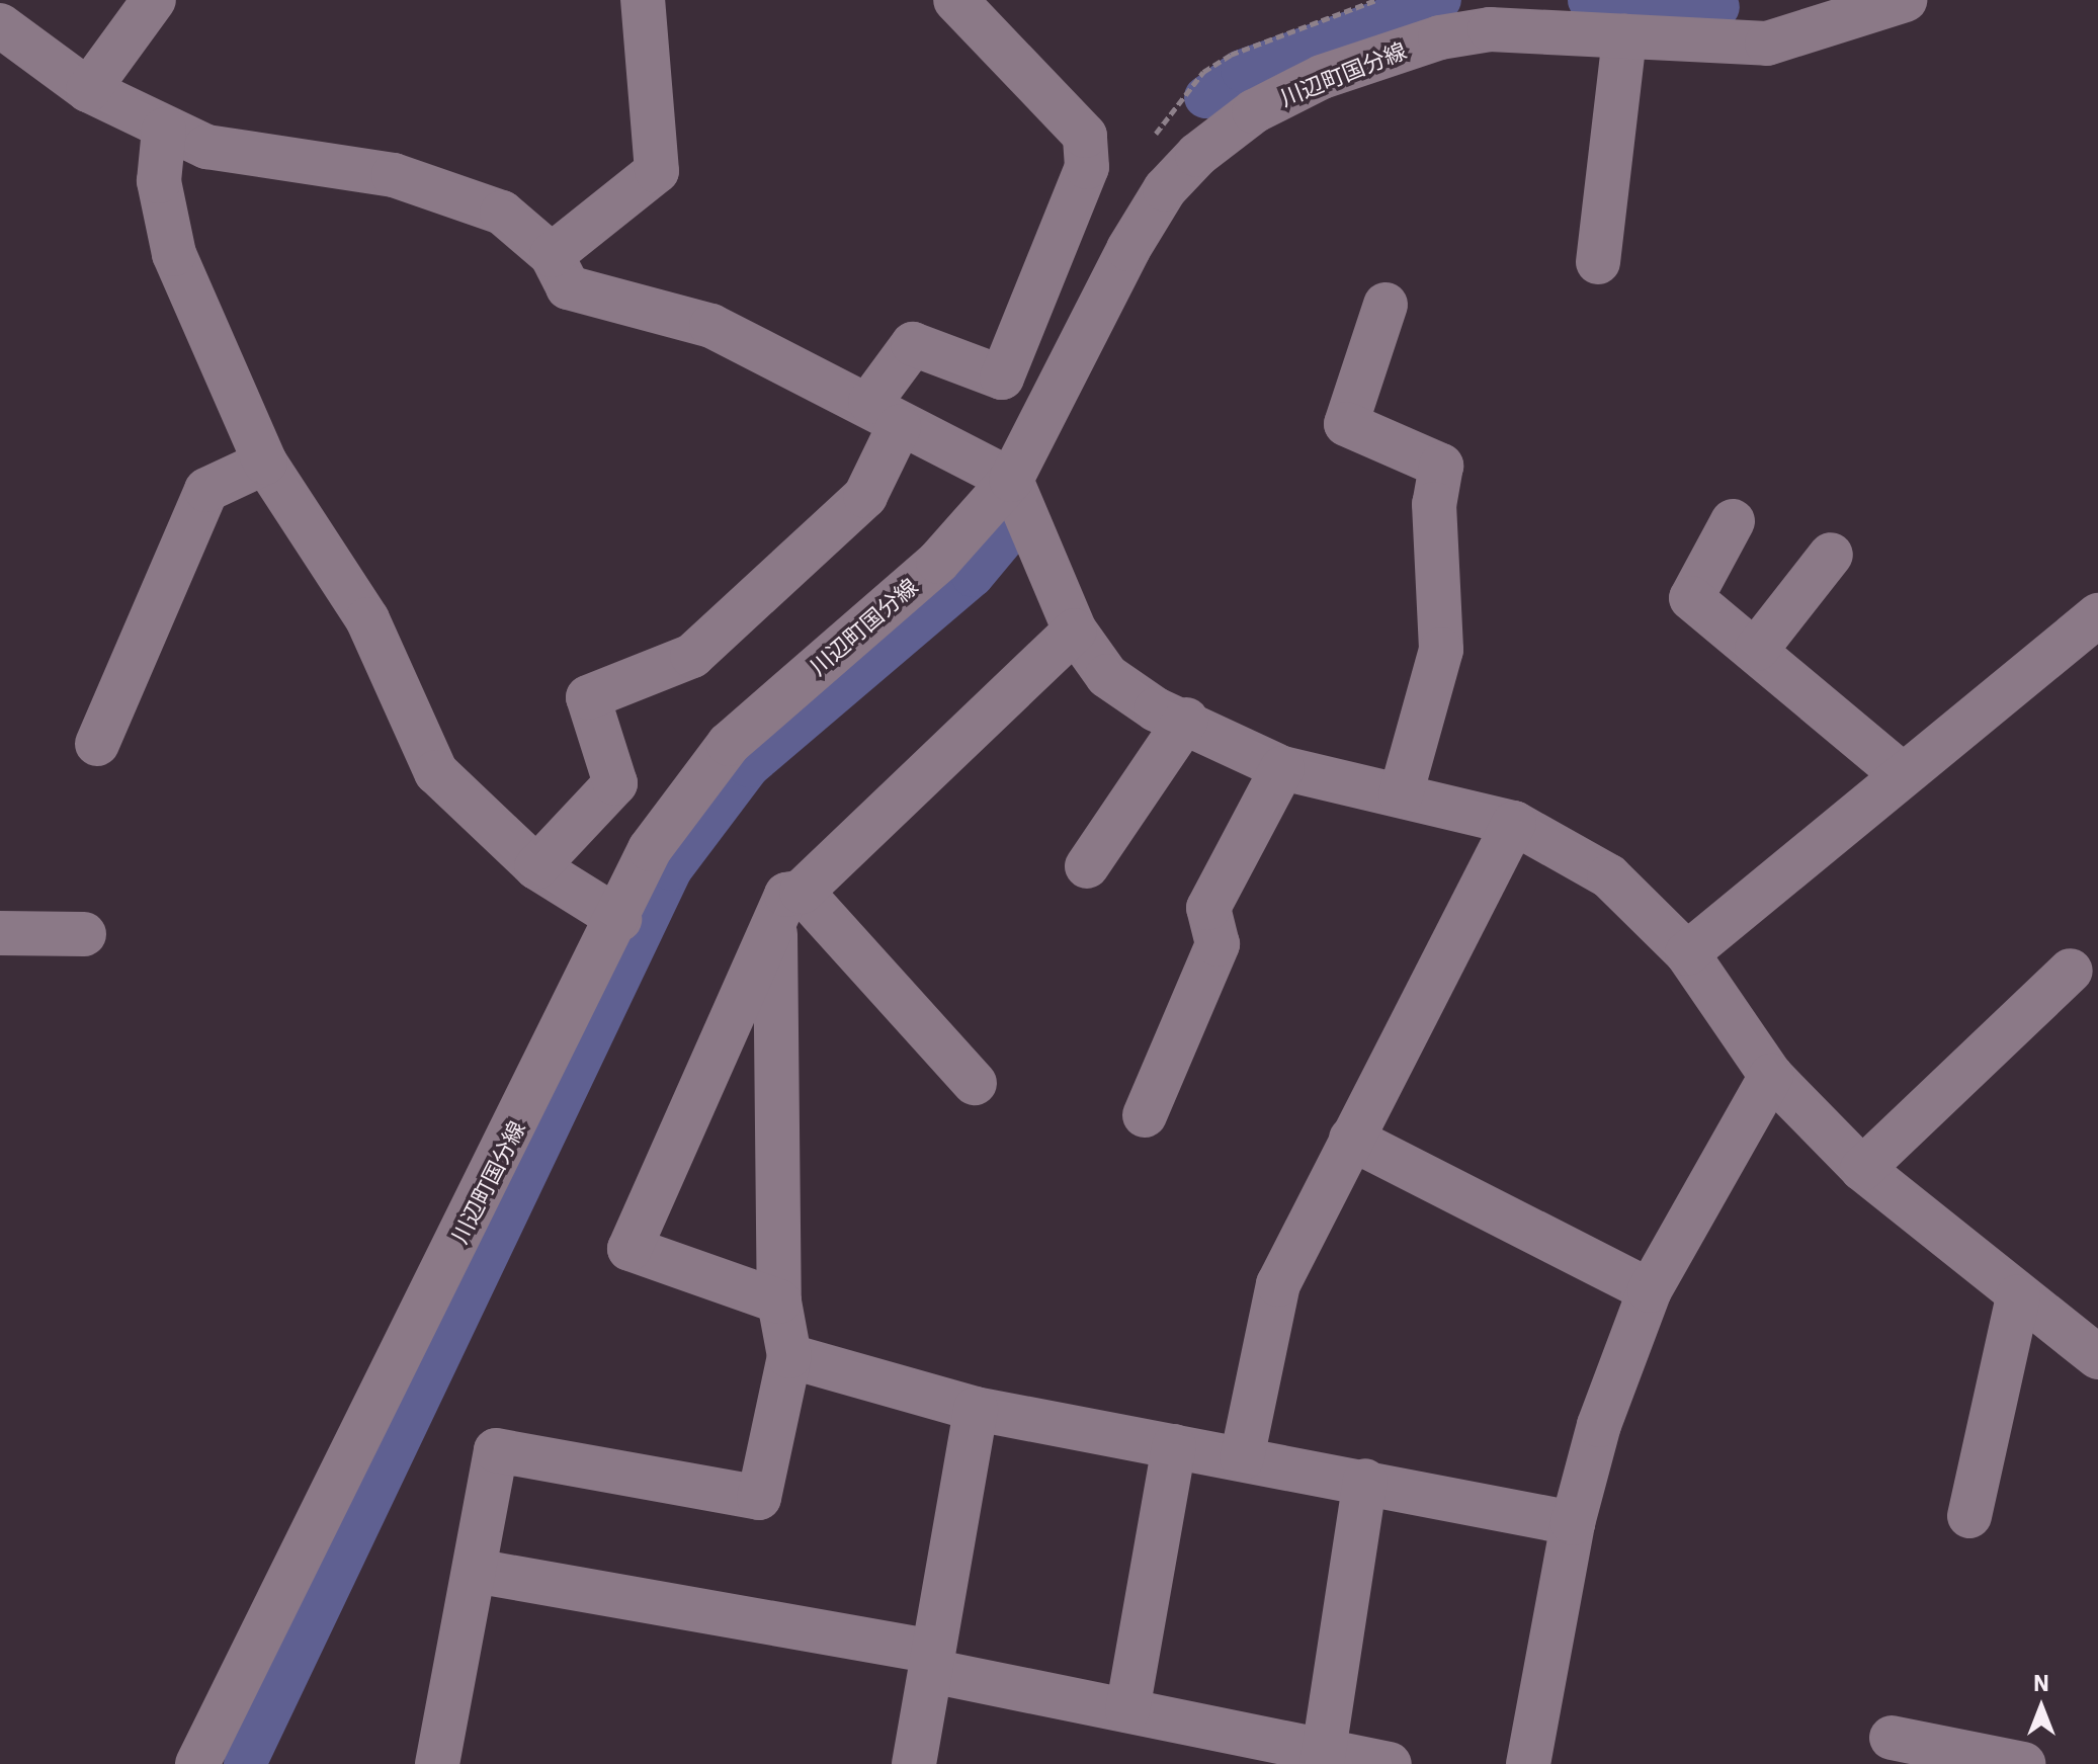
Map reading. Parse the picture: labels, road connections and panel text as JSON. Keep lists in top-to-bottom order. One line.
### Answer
{"streets":{"street":["川辺町国分線"]},"north":"top"}
